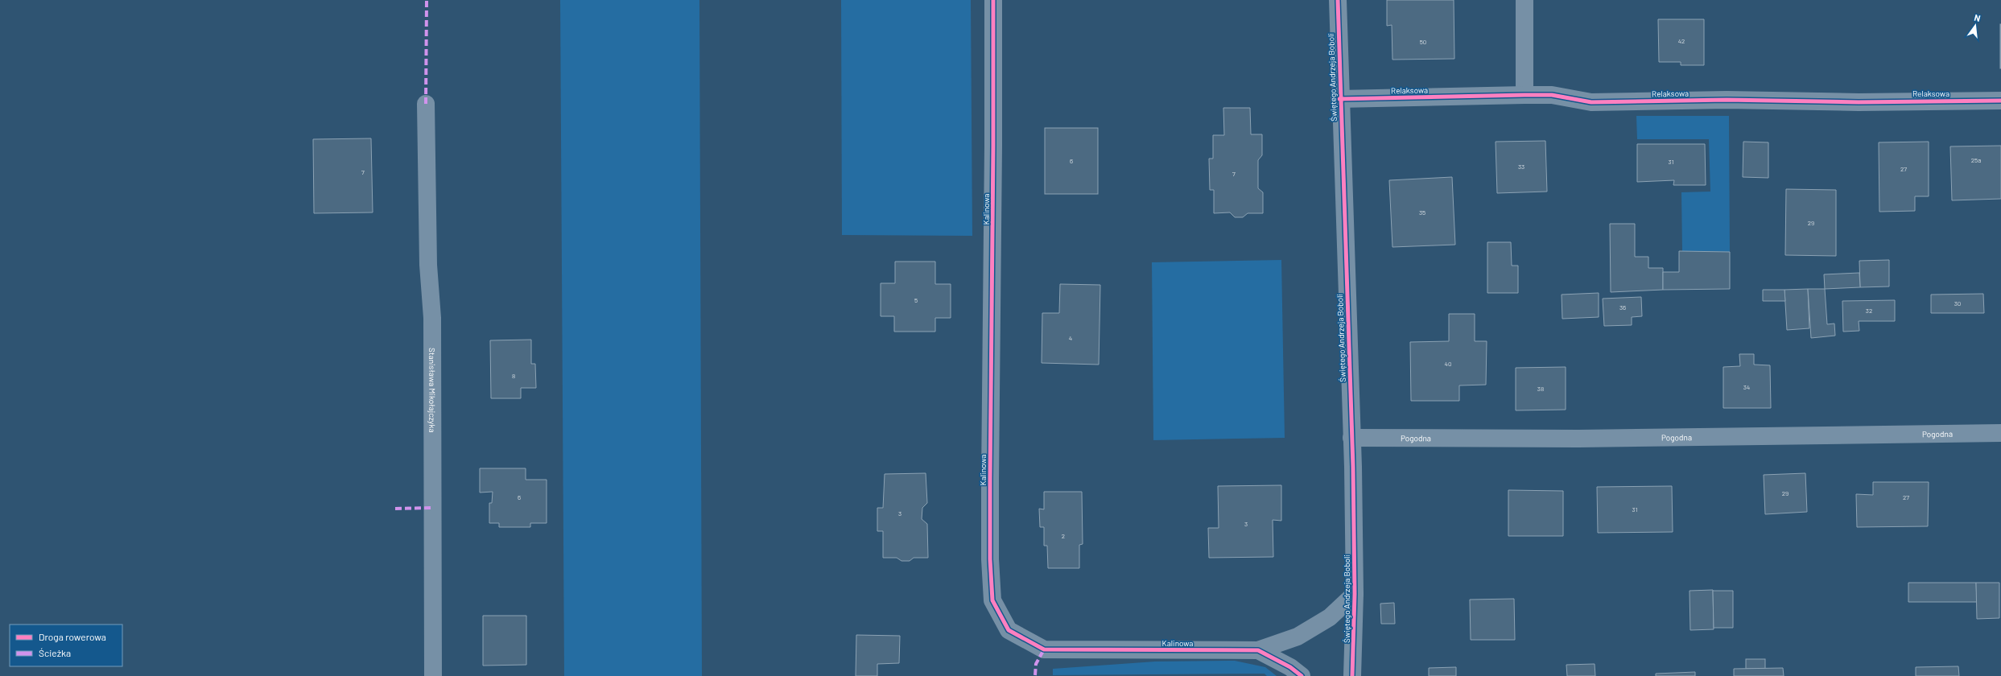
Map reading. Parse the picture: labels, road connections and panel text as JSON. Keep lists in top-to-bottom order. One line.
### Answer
{"streets":{"street":["Świętego Andrzeja Boboli","Relaksowa","Kalinowa","Stanisława Mikołajczyka","Pogodna"]},"crossings":[["Świętego Andrzeja Boboli","Relaksowa"],["Świętego Andrzeja Boboli","Kalinowa"],["Świętego Andrzeja Boboli","Pogodna"]],"house_numbers":["42","50","25a","6","31","33","27","7","7","35","29","5","30","36","32","4","40","8","34","38","29","6","27","31","3","3","2"],"legend":["Droga rowerowa","Ścieżka"],"north":"top"}
